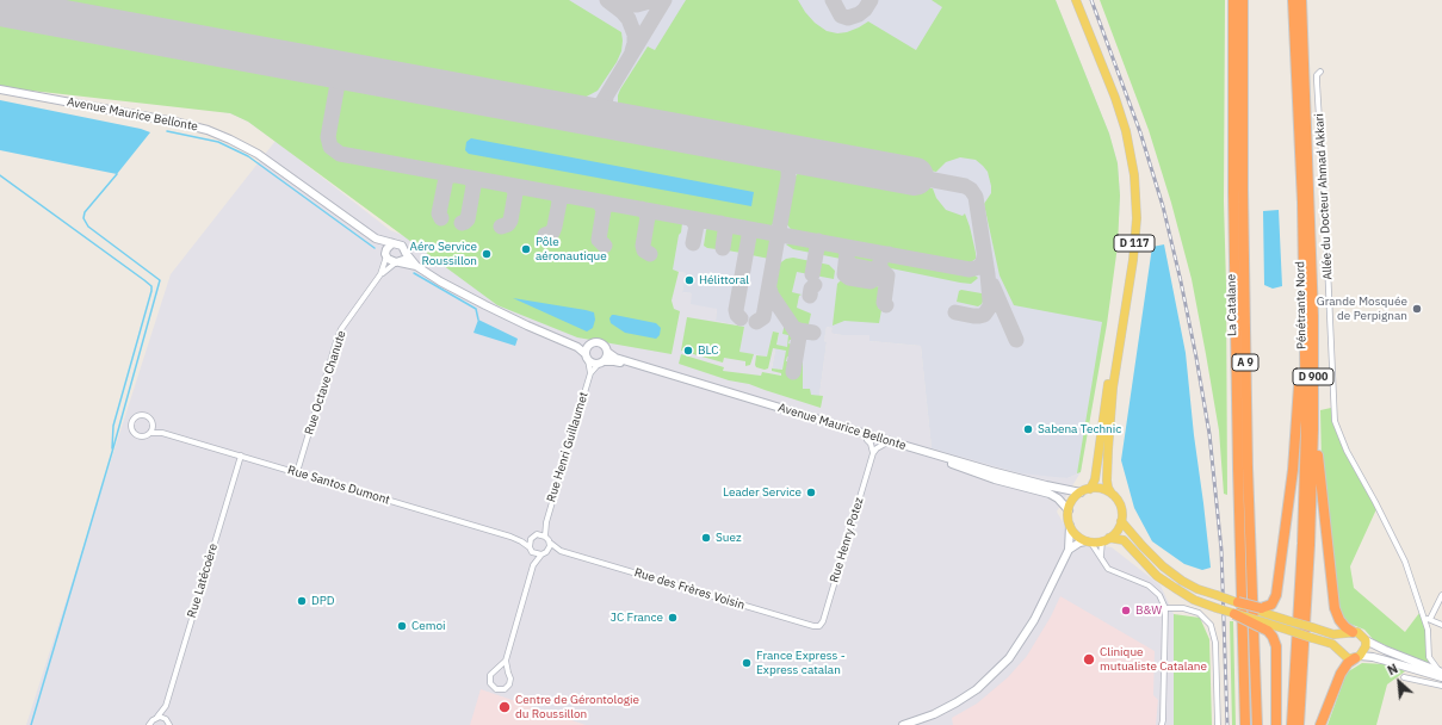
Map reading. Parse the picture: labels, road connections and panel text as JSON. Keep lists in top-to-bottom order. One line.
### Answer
{"streets":{"highway":["La Catalane","Pénétrante Nord","A 9","D 900"],"main road":["D 117"],"street":["Avenue Maurice Bellonte","Allée du Docteur Ahmad Akkari","Rue Octave Chanute","Rue Henri Guillaumet","Rue Santos Dumont","Rue Henry Potez","Rue Latécoère","Rue des Frères Voisin"]},"crossings":[["Avenue Maurice Bellonte","D 117"],["Avenue Maurice Bellonte","Rue Octave Chanute"],["Avenue Maurice Bellonte","Rue Henri Guillaumet"],["Rue Octave Chanute","Rue Santos Dumont"],["Rue Henri Guillaumet","Rue Santos Dumont"],["Rue Henri Guillaumet","Rue des Frères Voisin"],["Rue Santos Dumont","Rue Latécoère"],["Rue Santos Dumont","Rue des Frères Voisin"],["Rue Henry Potez","Rue des Frères Voisin"]],"places":["Pôle aéronautique","Aéro Service Roussillon","Hélittoral","Grande Mosquée de Perpignan","BLC","Sabena Technic","Leader Service","Suez","DPD","B&W","JC France","Cemoi","Clinique mutualiste Catalane","France Express - Express catalan","Centre de Gérontologie du Roussillon"],"north":"top left"}
